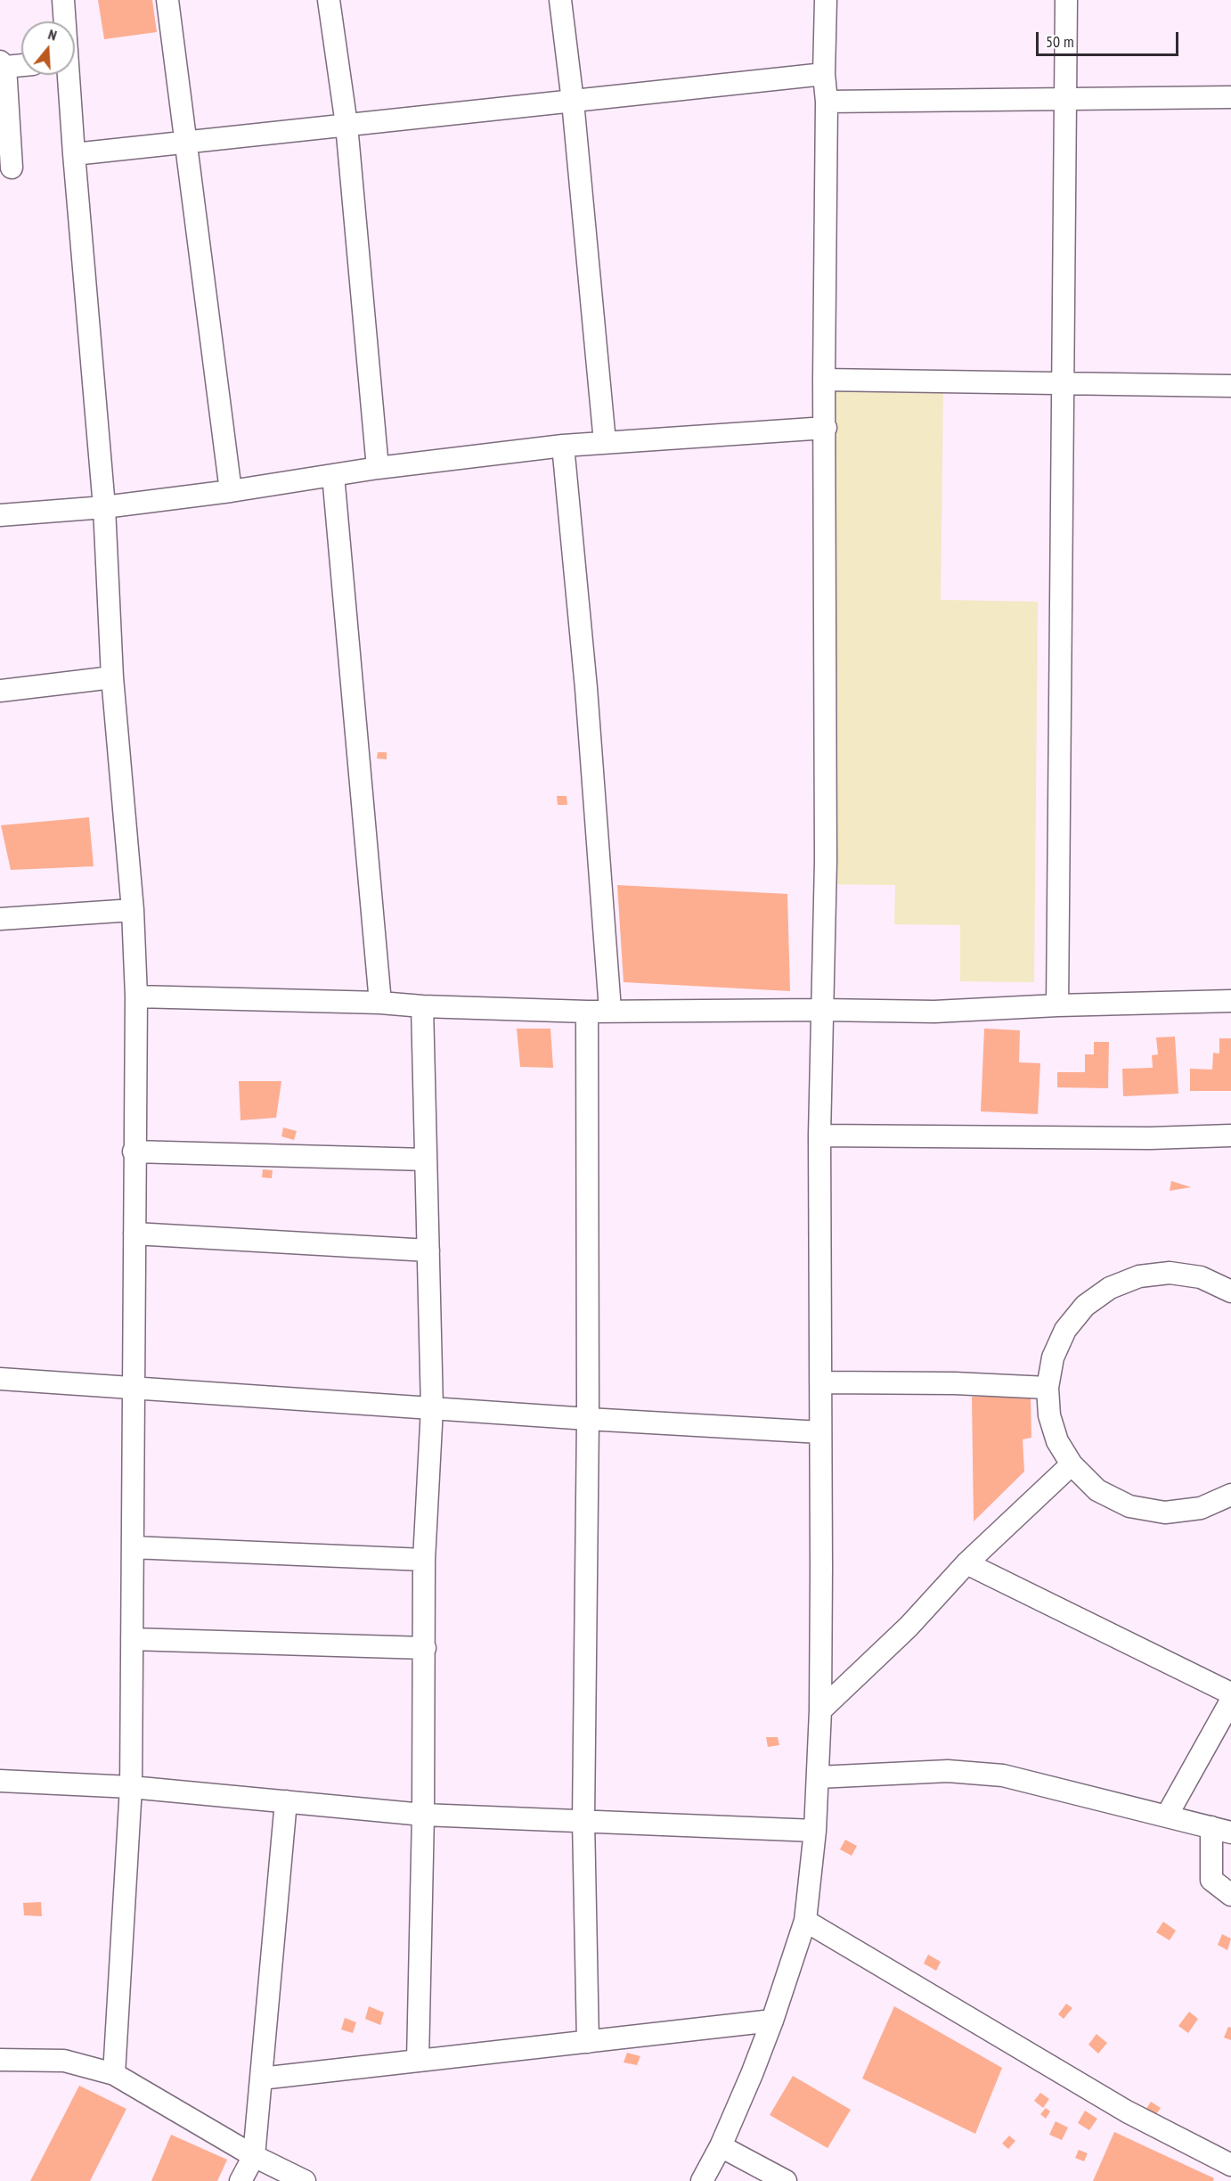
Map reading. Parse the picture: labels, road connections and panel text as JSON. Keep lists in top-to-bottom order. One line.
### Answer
{"scale_bar":"50 m","north":"top"}
